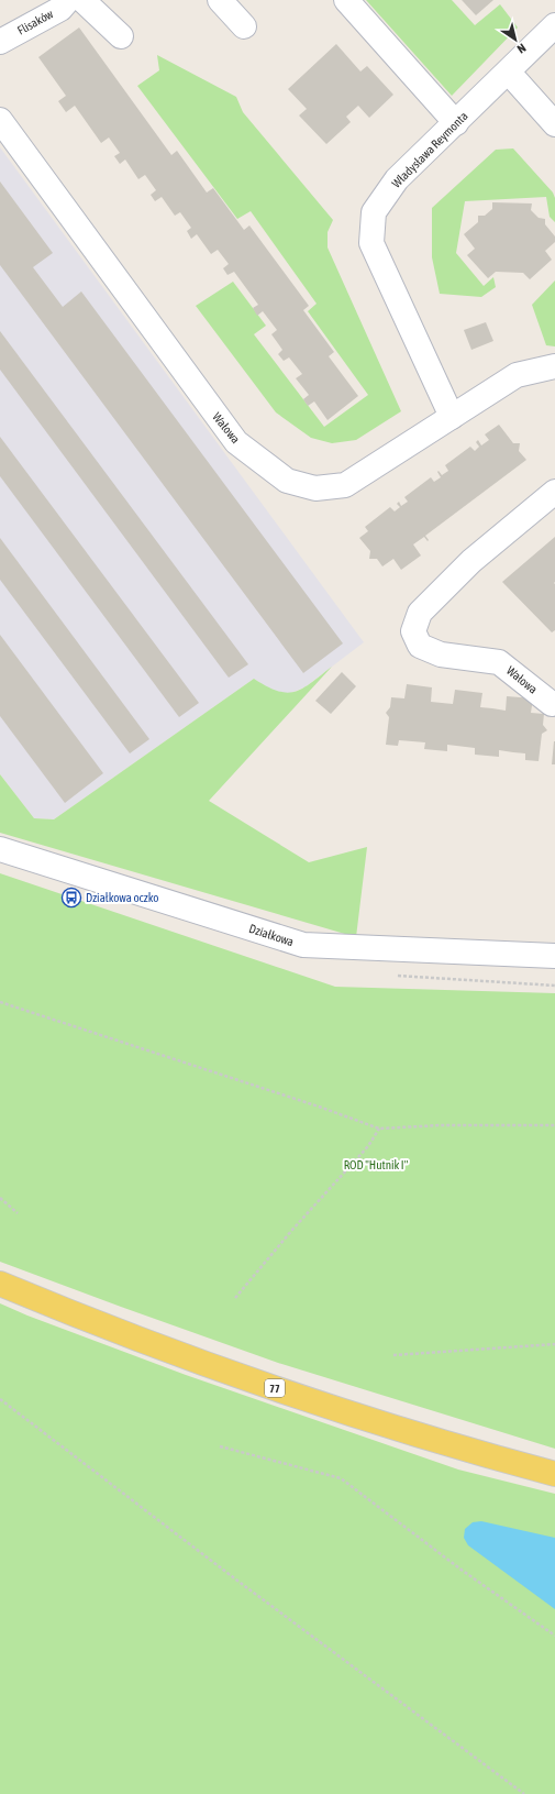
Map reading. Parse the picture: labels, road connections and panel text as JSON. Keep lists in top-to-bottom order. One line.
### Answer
{"streets":{"main road":["77"],"street":["Flisaków","Władysława Reymonta","Wałowa","Działkowa"]},"crossings":[["Władysława Reymonta","Wałowa"]],"parks":["ROD \"Hutnik I\""],"places":{"bus stop":["Działkowa oczko"]},"north":"bottom right"}
